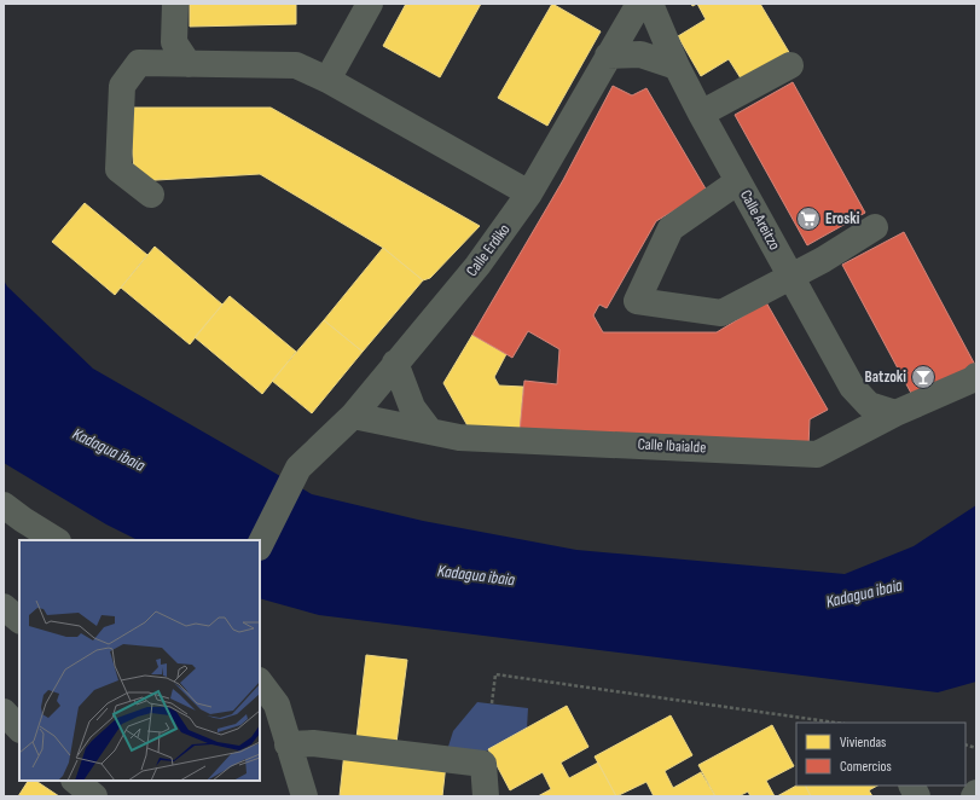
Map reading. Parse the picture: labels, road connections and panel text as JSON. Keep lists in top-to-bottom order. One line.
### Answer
{"streets":{"street":["Calle Areitzo","Calle Erdiko","Calle Ibaialde"]},"crossings":[["Calle Areitzo","Calle Ibaialde"],["Calle Erdiko","Calle Ibaialde"]],"water":["Kadagua ibaia"],"places":{"supermarket":["Eroski"],"bar":["Batzoki"]},"legend":["Viviendas","Comercios"]}
